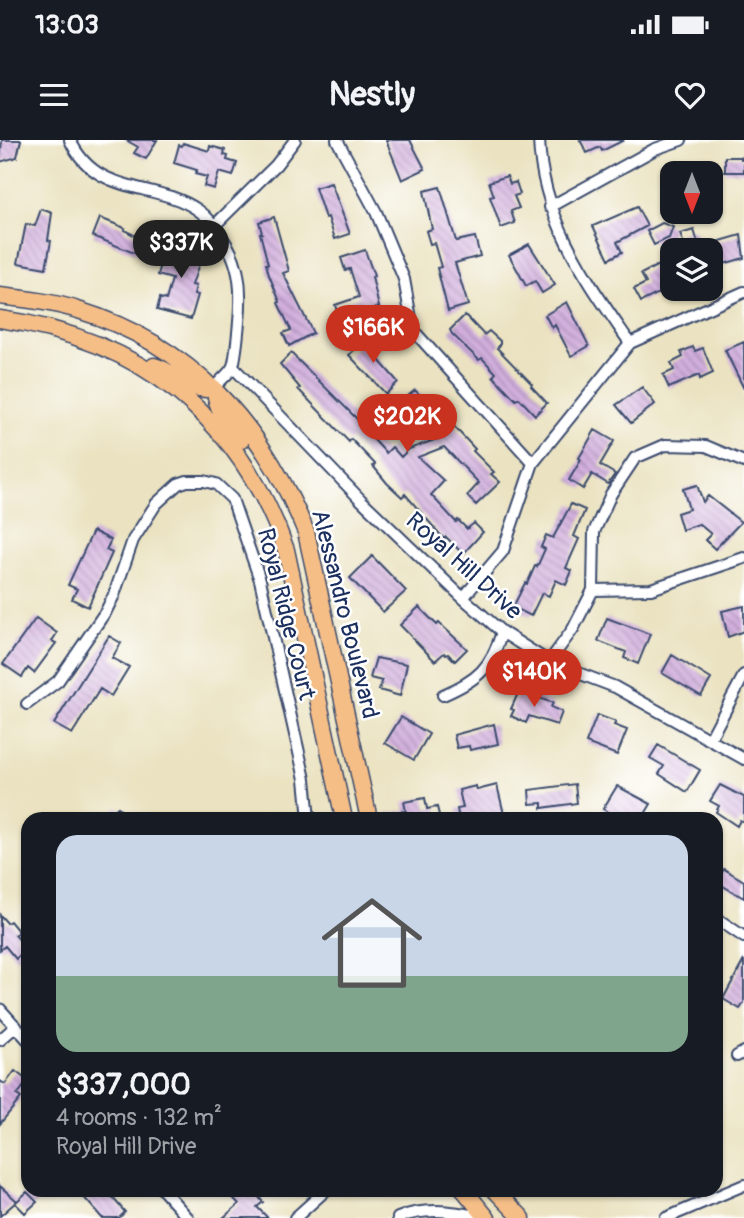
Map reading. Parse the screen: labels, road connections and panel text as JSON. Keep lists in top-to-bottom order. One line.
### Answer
{"streets":{"main road":["Alessandro Boulevard"],"street":["Royal Hill Drive","Royal Ridge Court"]},"north":"bottom","page":{"status":"13:03","header":"Nestly","price":["$337K","$166K","$202K","$140K"],"list":[{"name":"$337,000","note":"4 rooms · 132 m² · Royal Hill Drive"}]}}
